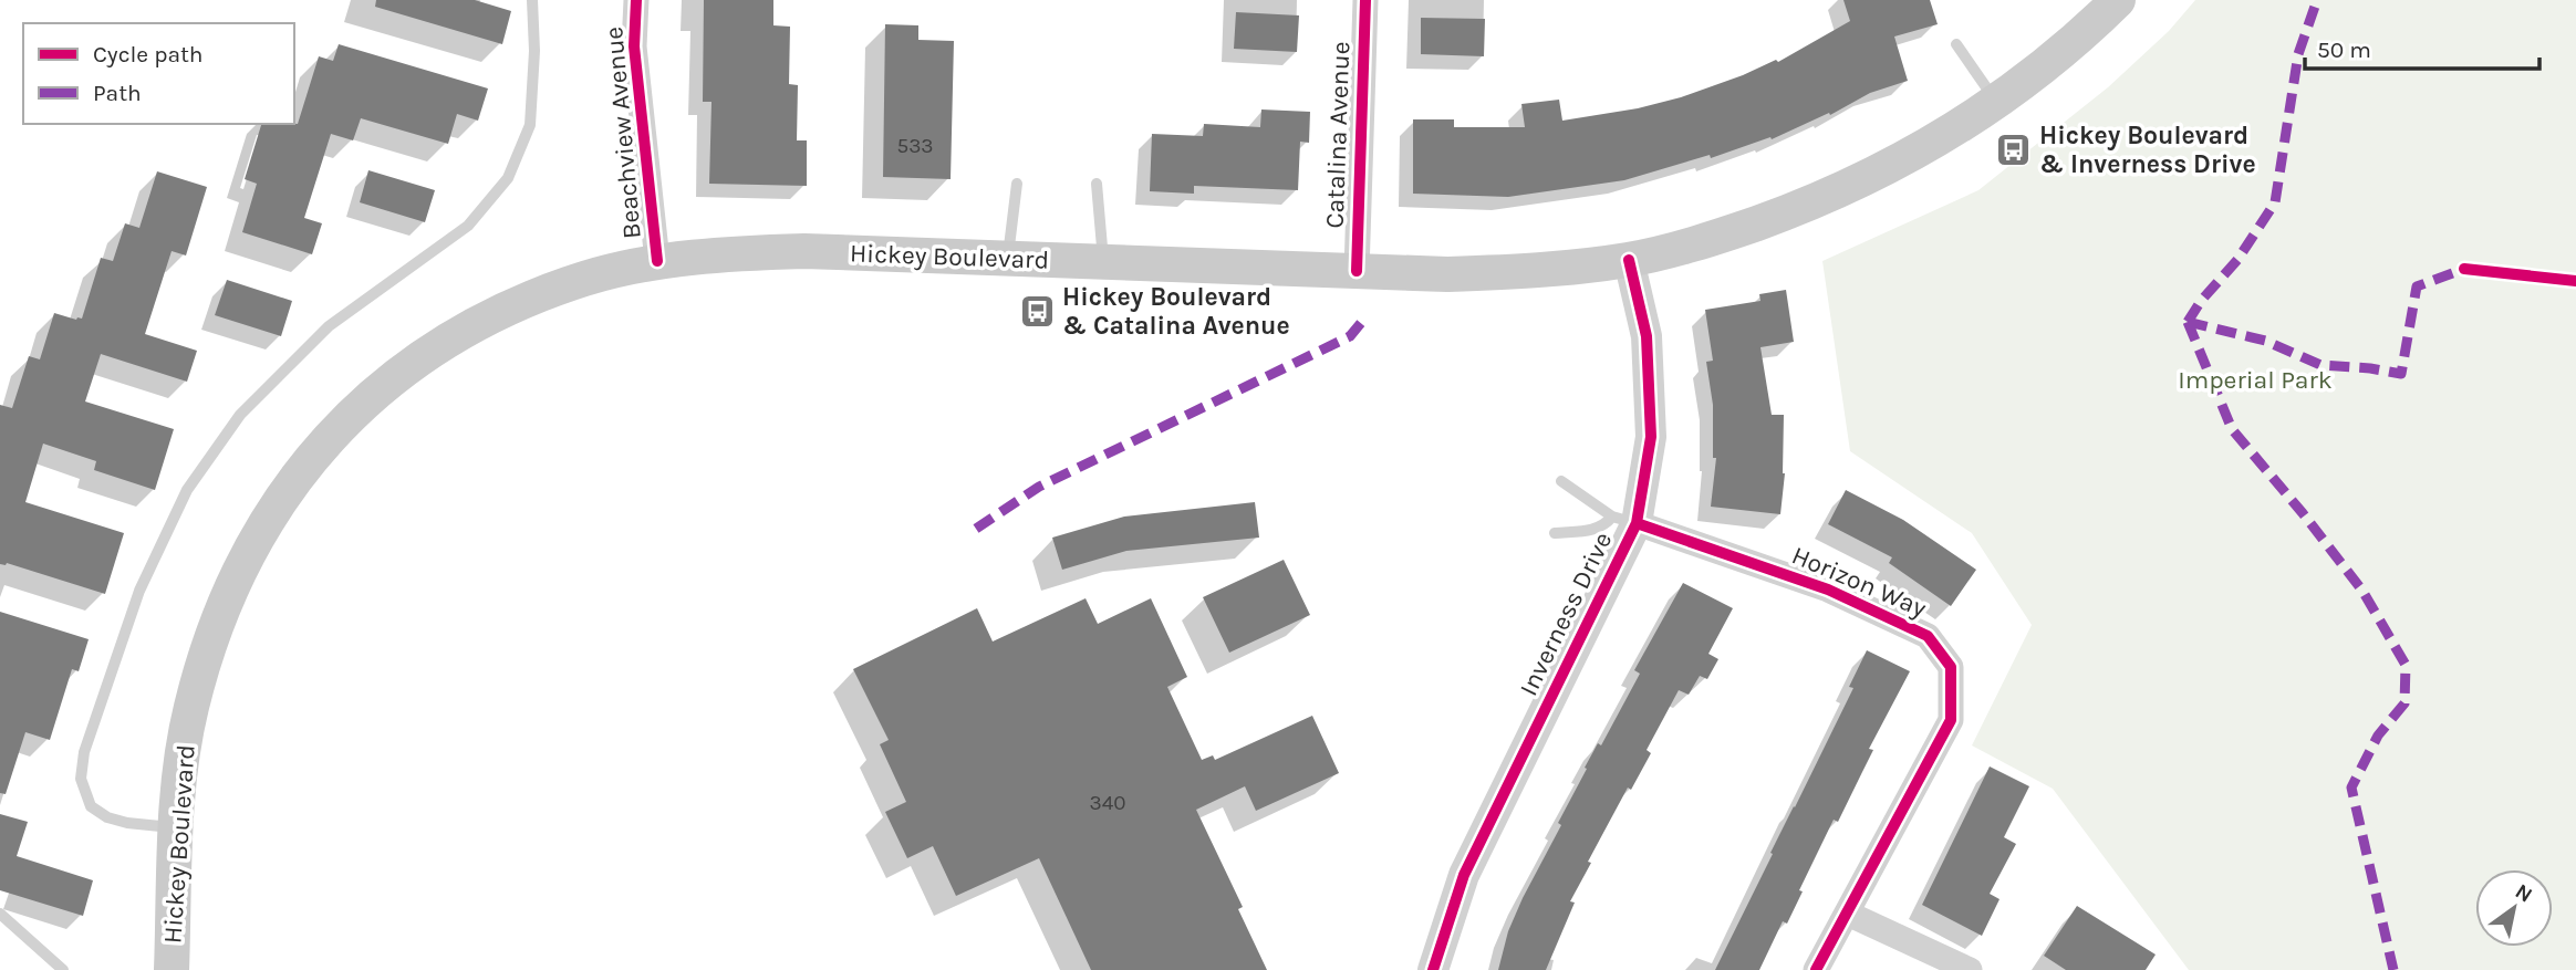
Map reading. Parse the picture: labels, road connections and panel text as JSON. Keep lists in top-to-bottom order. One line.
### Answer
{"streets":{"main road":["Hickey Boulevard"],"street":["Beachview Avenue","Catalina Avenue","Horizon Way","Inverness Drive"]},"crossings":[["Beachview Avenue","Hickey Boulevard"],["Catalina Avenue","Hickey Boulevard"],["Hickey Boulevard","Inverness Drive"],["Horizon Way","Inverness Drive"]],"parks":["Imperial Park"],"places":{"bus stop":["Hickey Boulevard & Inverness Drive","Hickey Boulevard & Catalina Avenue"]},"house_numbers":["533","340"],"legend":["Cycle path","Path"],"scale_bar":"50 m","north":"top right"}
